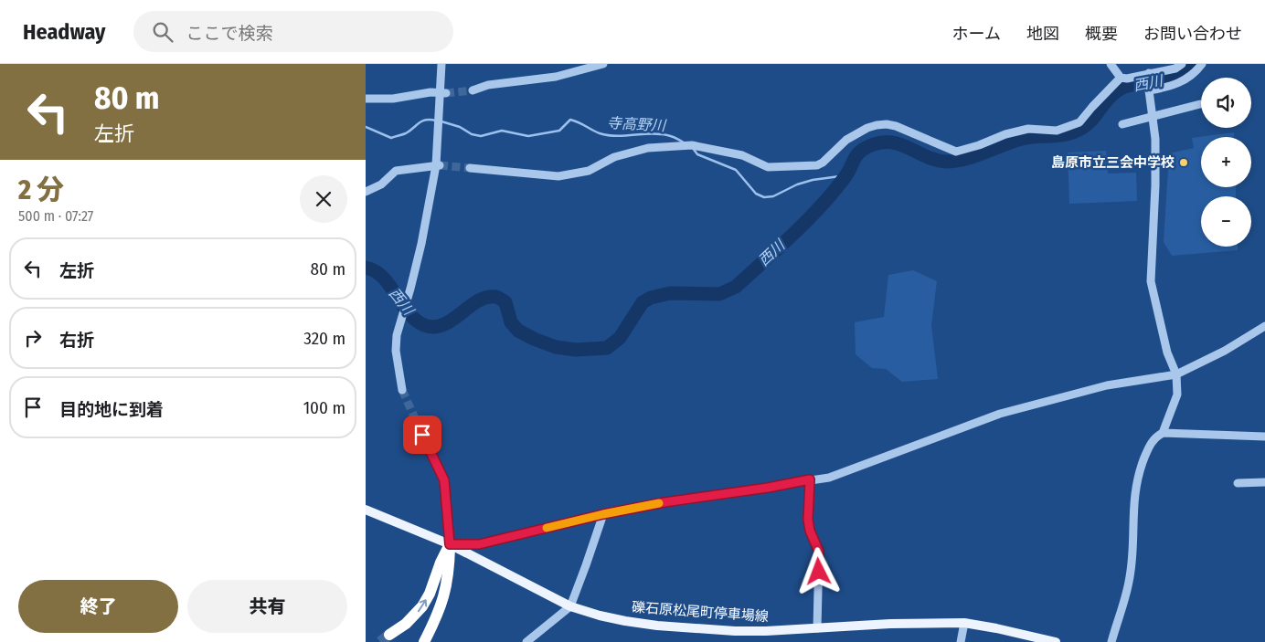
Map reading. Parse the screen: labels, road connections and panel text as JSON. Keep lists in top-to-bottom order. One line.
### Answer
{"streets":{"main road":["礫石原松尾町停車場線"]},"water":["西川","寺高野川"],"places":["島原市立三会中学校"],"page":{"header":"Headway","search":"ここで検索","nav":["ホーム","地図","概要","お問い合わせ"],"turn":["80 m","左折"],"map_buttons":["+","−"],"heading":["2 分","500 m · 07:27"],"list":[{"name":"左折","value":"80 m"},{"name":"右折","value":"320 m"},{"name":"目的地に到着","value":"100 m"}],"buttons":["終了","共有"]}}
